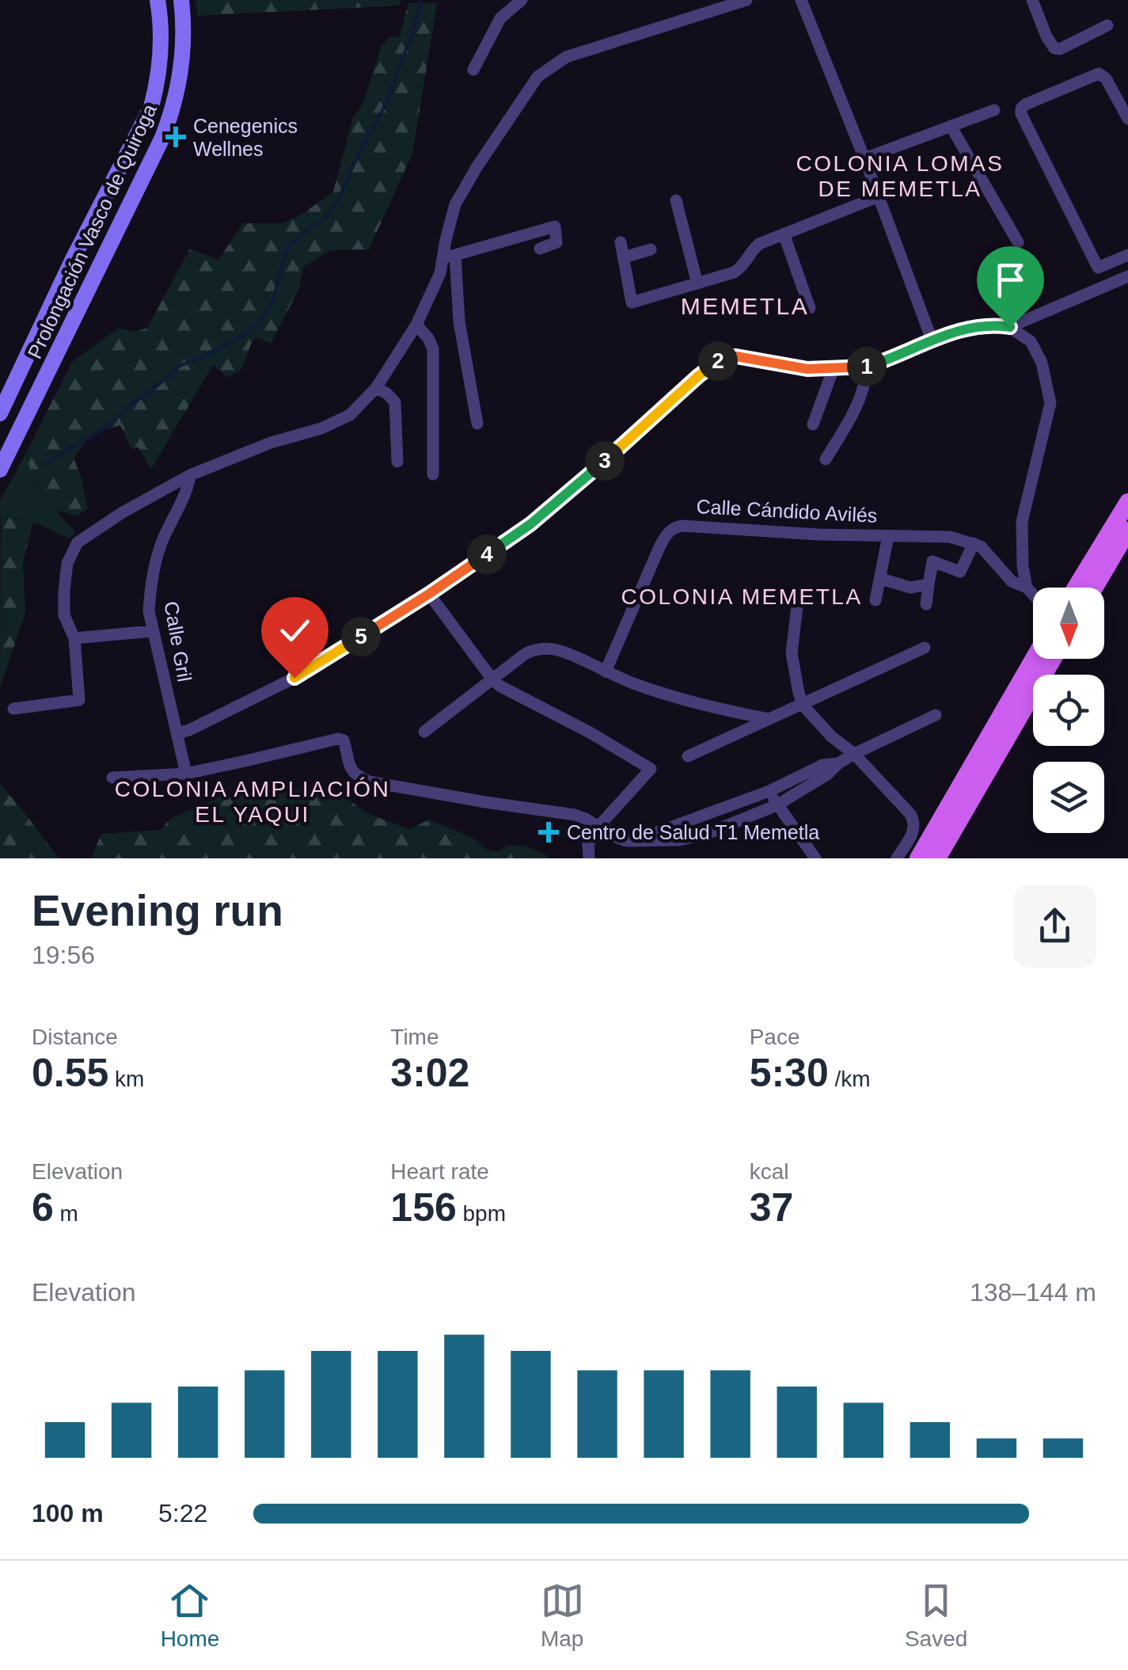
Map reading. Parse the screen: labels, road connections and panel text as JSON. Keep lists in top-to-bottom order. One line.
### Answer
{"streets":{"street":["Prolongación Vasco de Quiroga","Calle Cándido Avilés","Calle Gril"]},"districts":["COLONIA LOMAS DE MEMETLA","MEMETLA","COLONIA MEMETLA","COLONIA AMPLIACIÓN EL YAQUI"],"places":{"health":["Cenegenics Wellnes","Centro de Salud T1 Memetla"]},"north":"bottom","page":{"pins":["2","1","3","4","5"],"heading":["Evening run","19:56"],"stats":[["Distance","0.55 km"],["Time","3:02"],["Pace","5:30 /km"],["Elevation","6 m"],["Heart rate","156 bpm"],["kcal","37"]],"chart":["Elevation","138–144 m"],"list":[{"name":"100 m","note":"5:22"}],"tabs":["Home","Map","Saved"]}}
